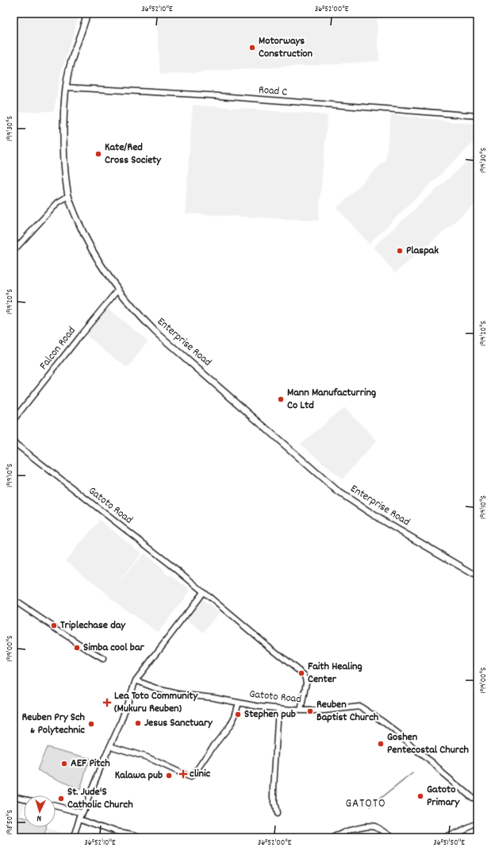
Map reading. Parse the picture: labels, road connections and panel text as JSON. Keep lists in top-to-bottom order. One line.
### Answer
{"streets":{"main road":["Enterprise Road"],"street":["Road C","Falcon Road","Gatoto Road"]},"crossings":[["Road C","Enterprise Road"],["Enterprise Road","Falcon Road"]],"districts":["GATOTO"],"places":{"other":["Motorways Construction","Kate/Red Cross Society","Plaspak","Mann Manufacturring Co Ltd","Triplechase day","Simba cool bar","Faith Healing Center","Reuben Baptist Church","Stephen pub","Jesus Sanctuary","Reuben Pry Sch & Polytechnic","Goshen Pentecostal Church","AEF Pitch","Kalawa pub","Gatoto Primary","St. Jude'S Catholic Church"],"health":["Lea Toto Community (Mukuru Reuben)","clinic"]},"north":"bottom","coordinates":["36°52'10\"E","36°52'00\"E","1°19'30\"S","1°19'20\"S","1°19'10\"S","1°19'00\"S","1°18'50\"S","36°51'50\"E"]}
